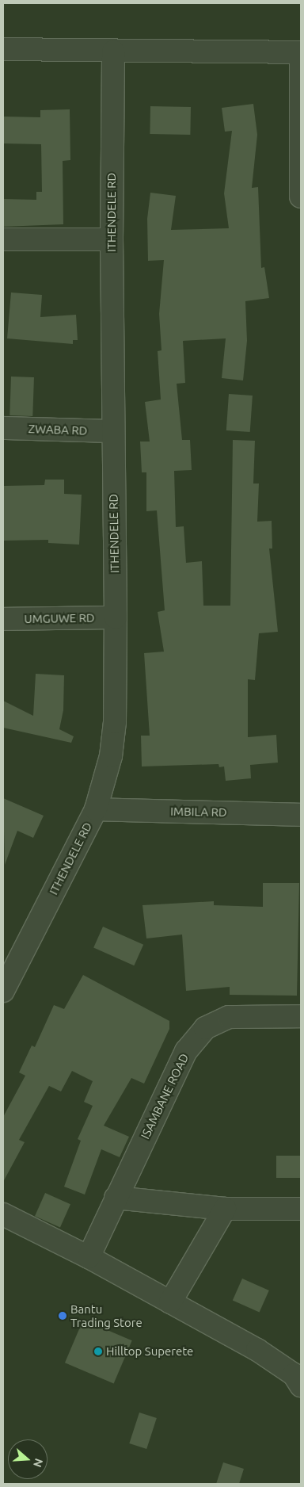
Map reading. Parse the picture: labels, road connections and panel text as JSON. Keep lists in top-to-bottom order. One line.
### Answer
{"streets":{"street":["ITHENDELE RD","ZWABA RD","UMGUWE RD","IMBILA RD","ISAMBANE ROAD"]},"crossings":[["ITHENDELE RD","ZWABA RD"],["ITHENDELE RD","UMGUWE RD"],["ITHENDELE RD","IMBILA RD"]],"places":["Bantu Trading Store","Hilltop Superete"],"north":"right"}
